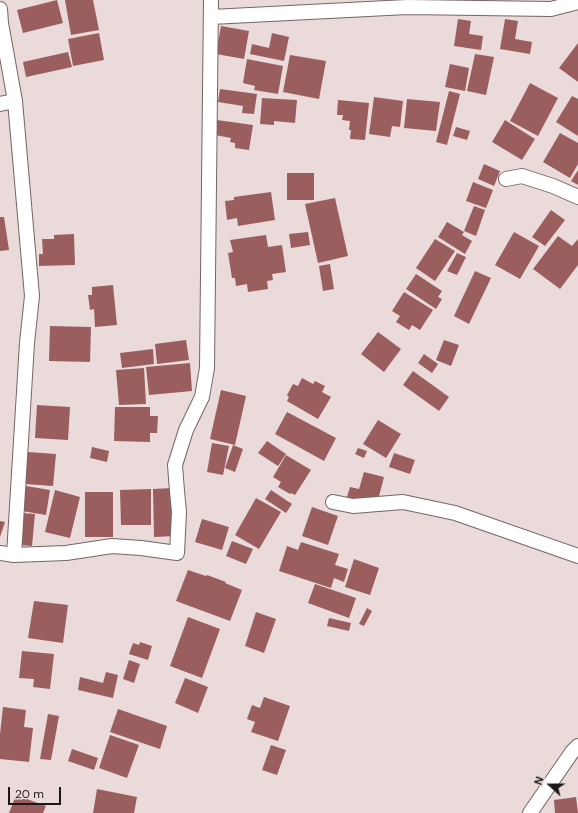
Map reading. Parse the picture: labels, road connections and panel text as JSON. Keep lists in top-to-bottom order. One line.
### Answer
{"scale_bar":"20 m","north":"left"}
